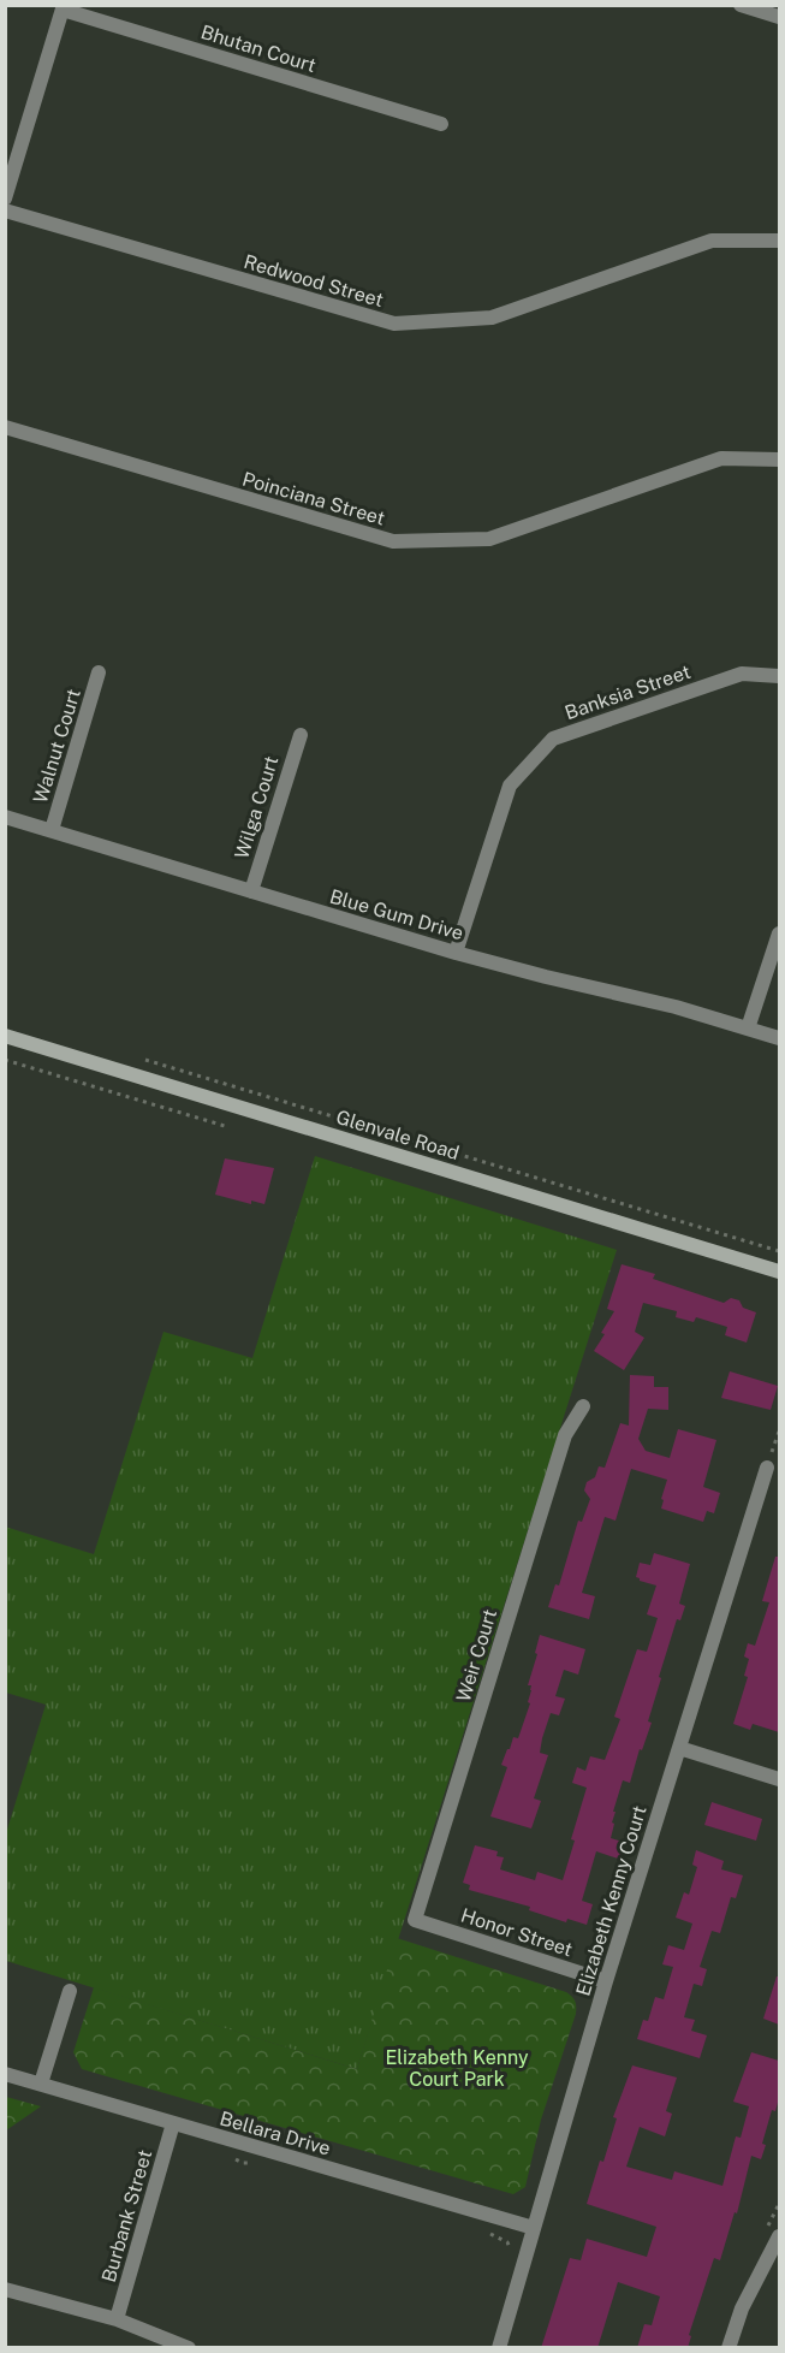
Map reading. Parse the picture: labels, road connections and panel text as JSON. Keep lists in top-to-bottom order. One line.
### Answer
{"streets":{"street":["Bhutan Court","Redwood Street","Poinciana Street","Banksia Street","Walnut Court","Wilga Court","Blue Gum Drive","Glenvale Road","Weir Court","Elizabeth Kenny Court","Honor Street","Bellara Drive","Burbank Street"]},"crossings":[["Banksia Street","Blue Gum Drive"],["Walnut Court","Blue Gum Drive"],["Wilga Court","Blue Gum Drive"],["Weir Court","Honor Street"],["Elizabeth Kenny Court","Honor Street"],["Elizabeth Kenny Court","Bellara Drive"],["Bellara Drive","Burbank Street"]],"parks":["Elizabeth Kenny Court Park"]}
